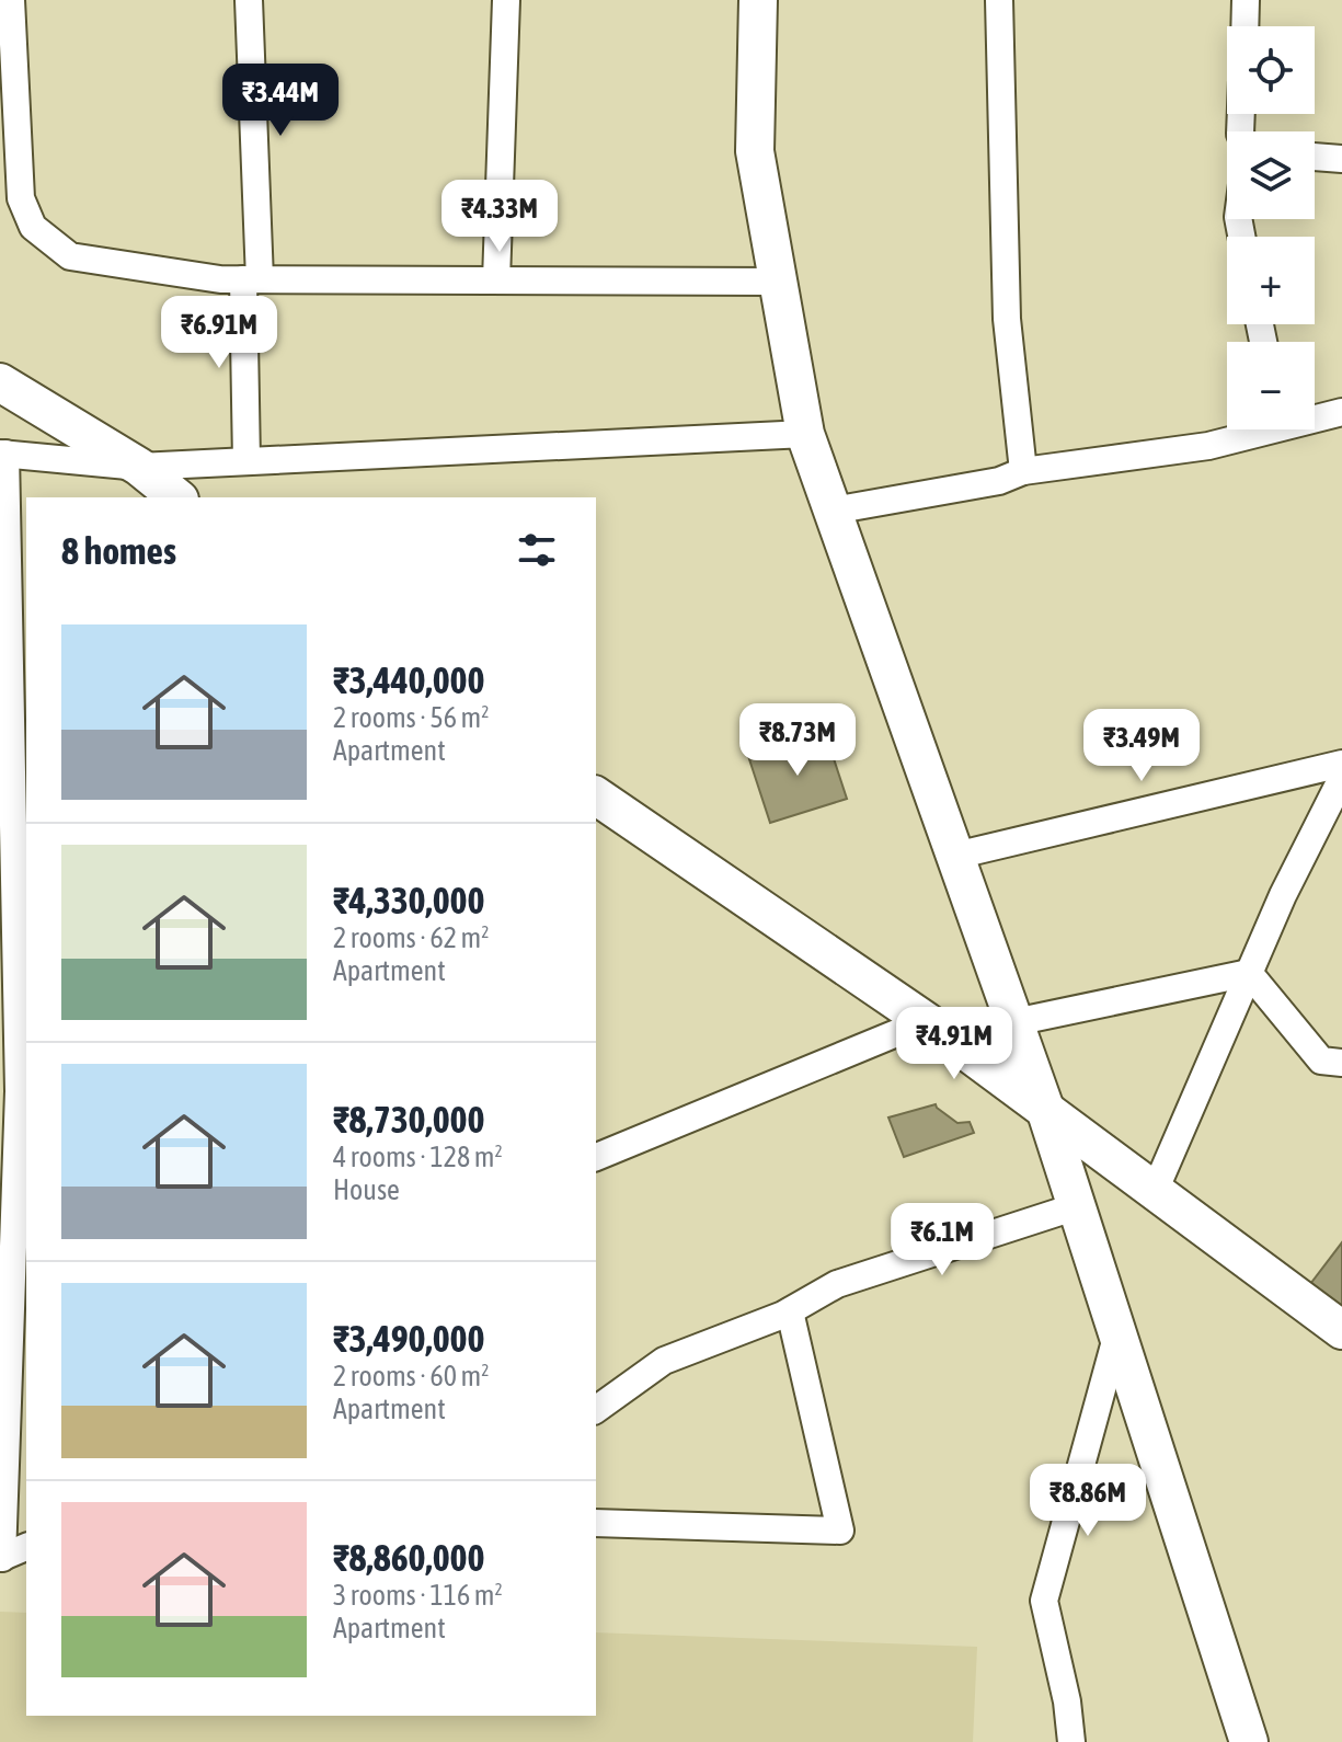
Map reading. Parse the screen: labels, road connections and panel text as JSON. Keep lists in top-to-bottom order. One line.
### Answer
{"page":{"map_buttons":["+","−"],"price":["₹3.44M","₹4.33M","₹6.91M","₹8.73M","₹3.49M","₹4.91M","₹6.1M","₹8.86M"],"heading":"8 homes","list":[{"name":"₹3,440,000","note":"2 rooms · 56 m² · Apartment"},{"name":"₹4,330,000","note":"2 rooms · 62 m² · Apartment"},{"name":"₹8,730,000","note":"4 rooms · 128 m² · House"},{"name":"₹3,490,000","note":"2 rooms · 60 m² · Apartment"},{"name":"₹8,860,000","note":"3 rooms · 116 m² · Apartment"}]}}
